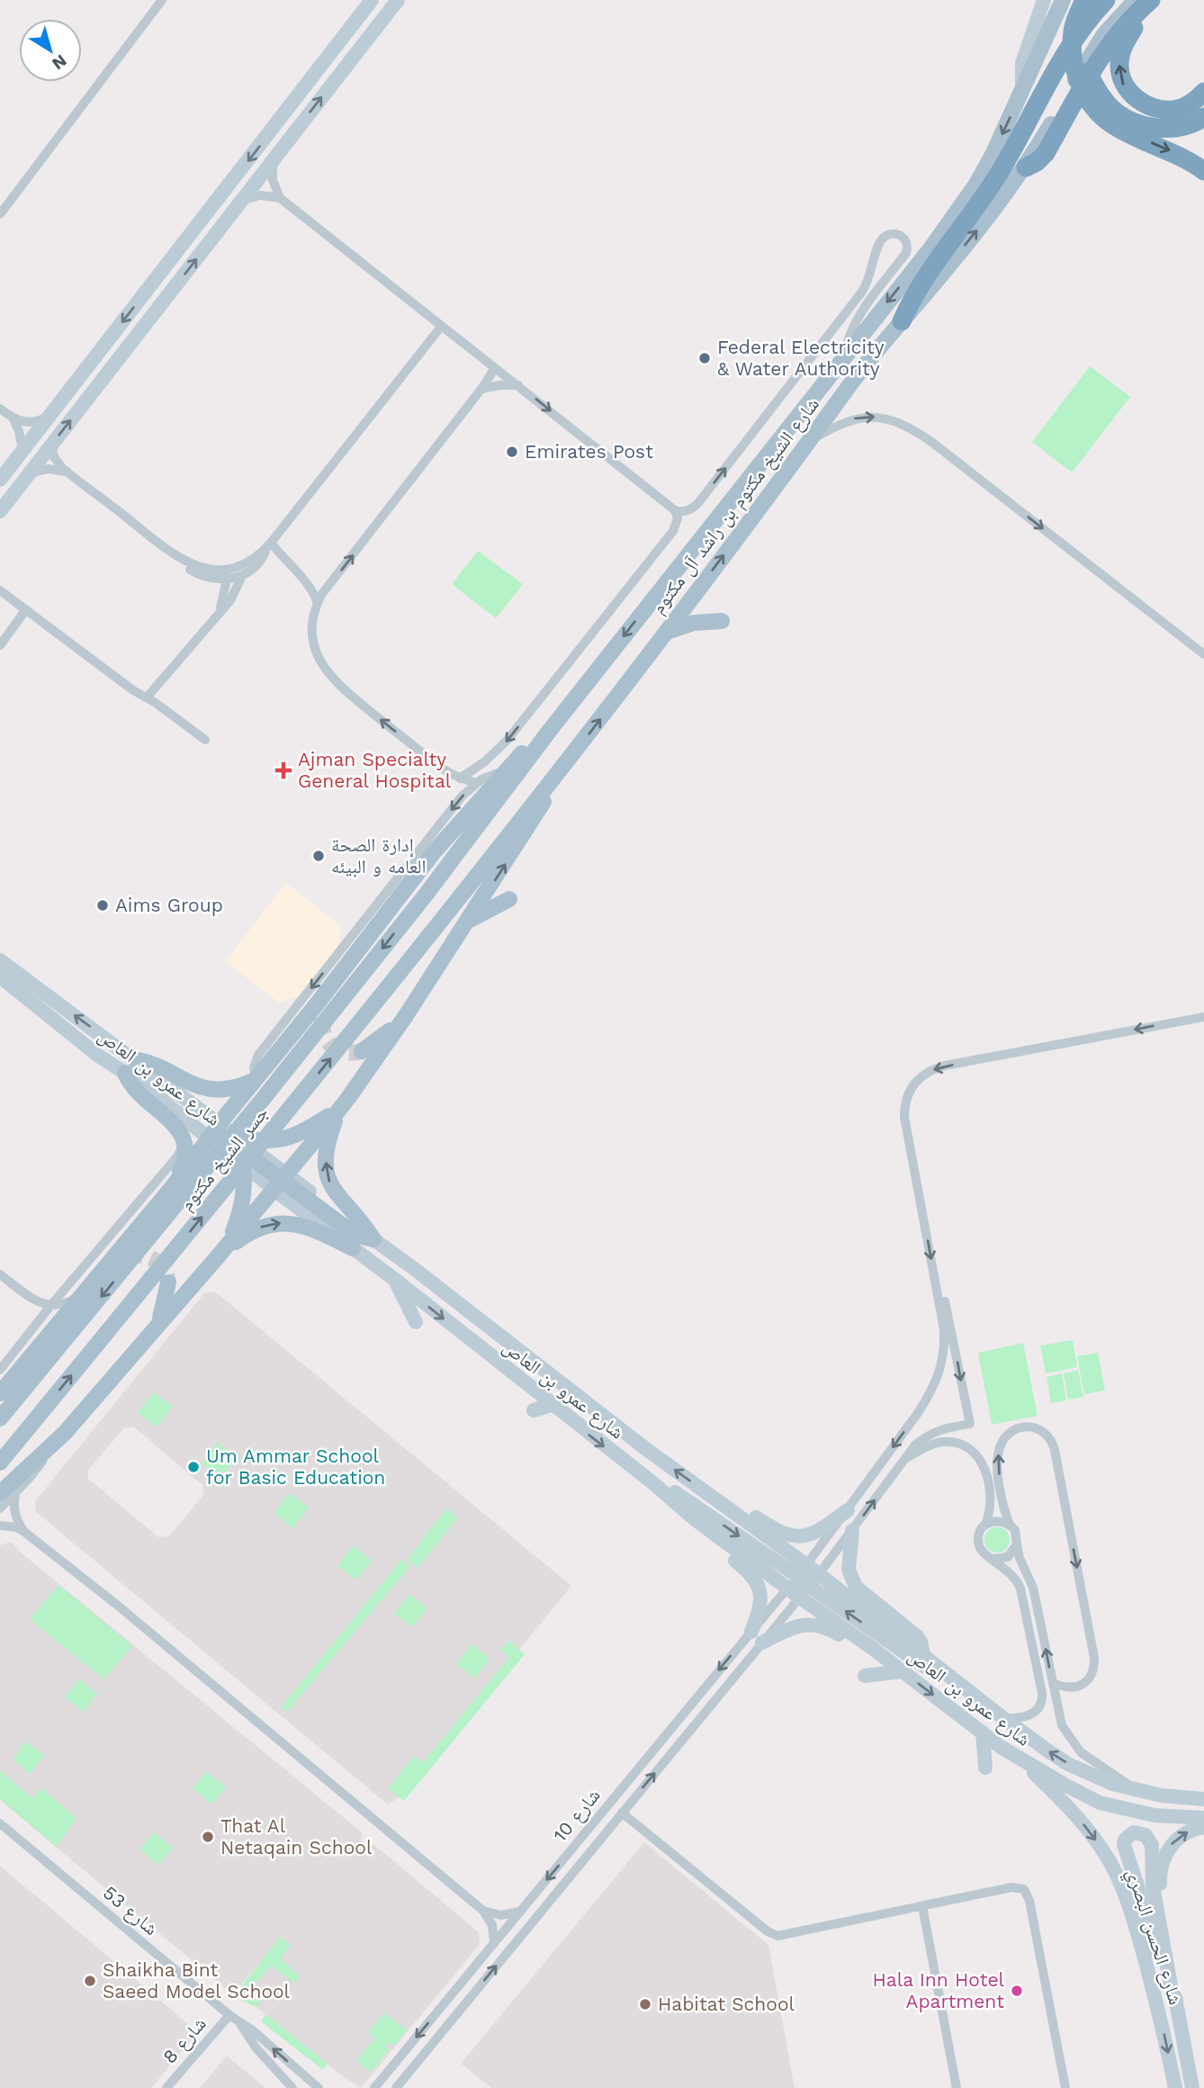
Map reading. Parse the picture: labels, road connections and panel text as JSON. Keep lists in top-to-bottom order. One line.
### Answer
{"streets":{"main road":["شارع الشيخ مكتوم بن راشد آل مكتوم","شارع عمرو بن العاص","جسر الشيخ مكتوم","شارع الحسن البصري"],"street":["شارع 10","شارع 53","شارع 8"]},"crossings":[["شارع الشيخ مكتوم بن راشد آل مكتوم","جسر الشيخ مكتوم"],["شارع عمرو بن العاص","شارع 10"],["شارع عمرو بن العاص","شارع الحسن البصري"],["شارع 53","شارع 8"]],"places":{"other":["Federal Electricity & Water Authority","Emirates Post","إدارة الصحة العامه و البيئه","Aims Group","Um Ammar School for Basic Education","That Al Netaqain School","Shaikha Bint Saeed Model School","Hala Inn Hotel Apartment","Habitat School"],"health":["Ajman Specialty General Hospital"]},"north":"bottom right"}
